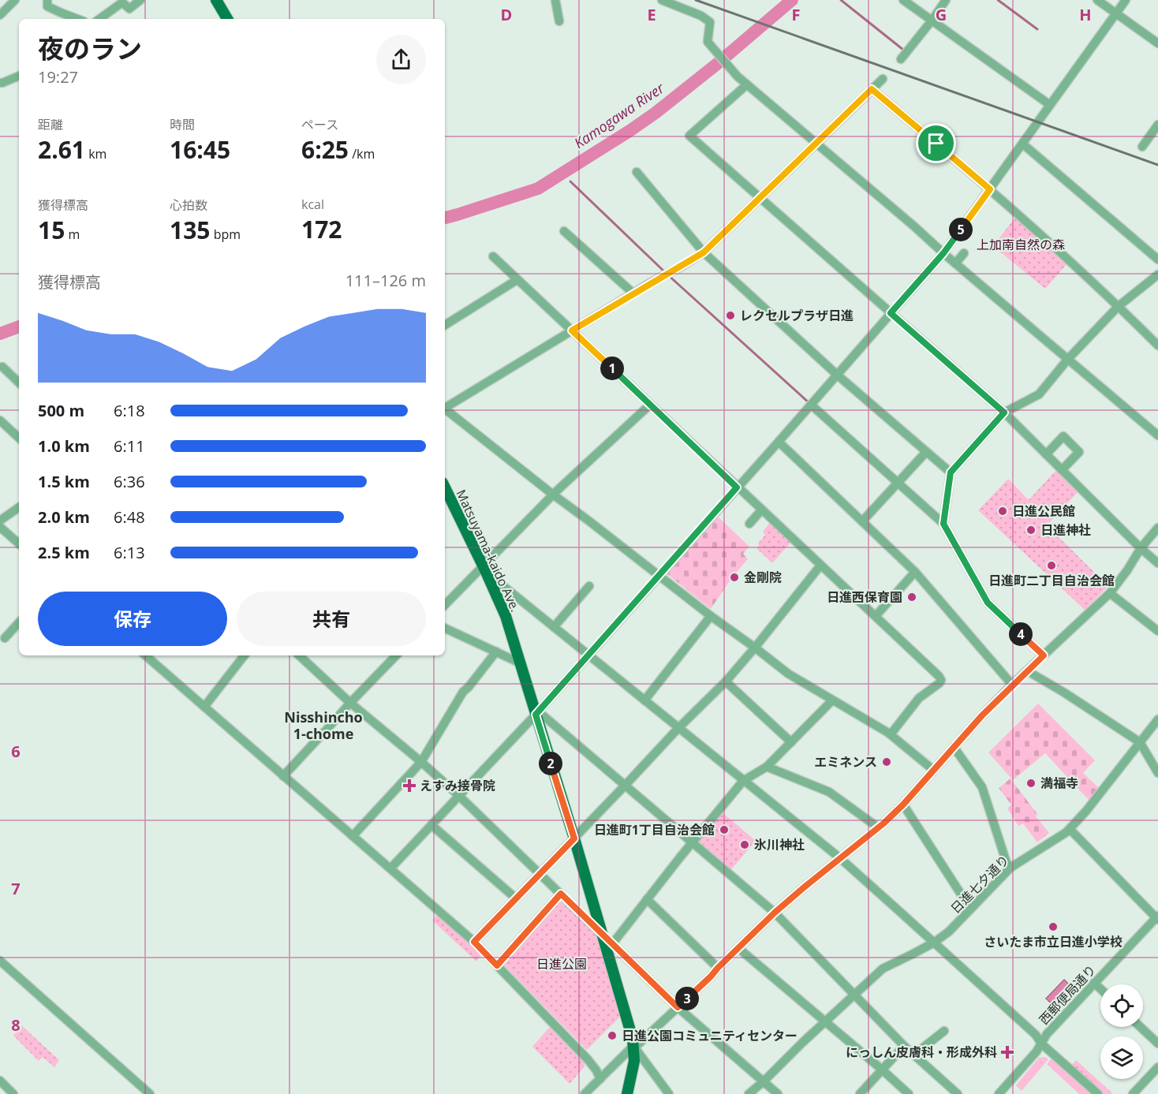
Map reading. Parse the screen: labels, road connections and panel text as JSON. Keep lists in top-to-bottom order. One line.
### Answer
{"streets":{"main road":["Matsuyama-kaido Ave."],"street":["日進七夕通り","西郵便局通り"]},"districts":["Nisshincho 1-chome"],"water":["Kamogawa River"],"parks":["上加南自然の森","日進公園"],"places":{"other":["レクセルプラザ日進","日進公民館","日進神社","日進町二丁目自治会館","金剛院","日進西保育園","エミネンス","満福寺","日進町1丁目自治会館","氷川神社","さいたま市立日進小学校","日進公園コミュニティセンター"],"health":["えすみ接骨院","にっしん皮膚科・形成外科"]},"page":{"heading":["夜のラン","19:27"],"stats":[["距離","2.61 km"],["時間","16:45"],["ペース","6:25 /km"],["獲得標高","15 m"],["心拍数","135 bpm"],["kcal","172"]],"pins":["5","1","4","2","3"],"chart":["獲得標高","111–126 m"],"list":[{"name":"500 m","note":"6:18"},{"name":"1.0 km","note":"6:11"},{"name":"1.5 km","note":"6:36"},{"name":"2.0 km","note":"6:48"},{"name":"2.5 km","note":"6:13"}],"buttons":["保存","共有"]},"grid":{"columns":["D","E","F","G","H"],"rows":["6","7","8"]}}
